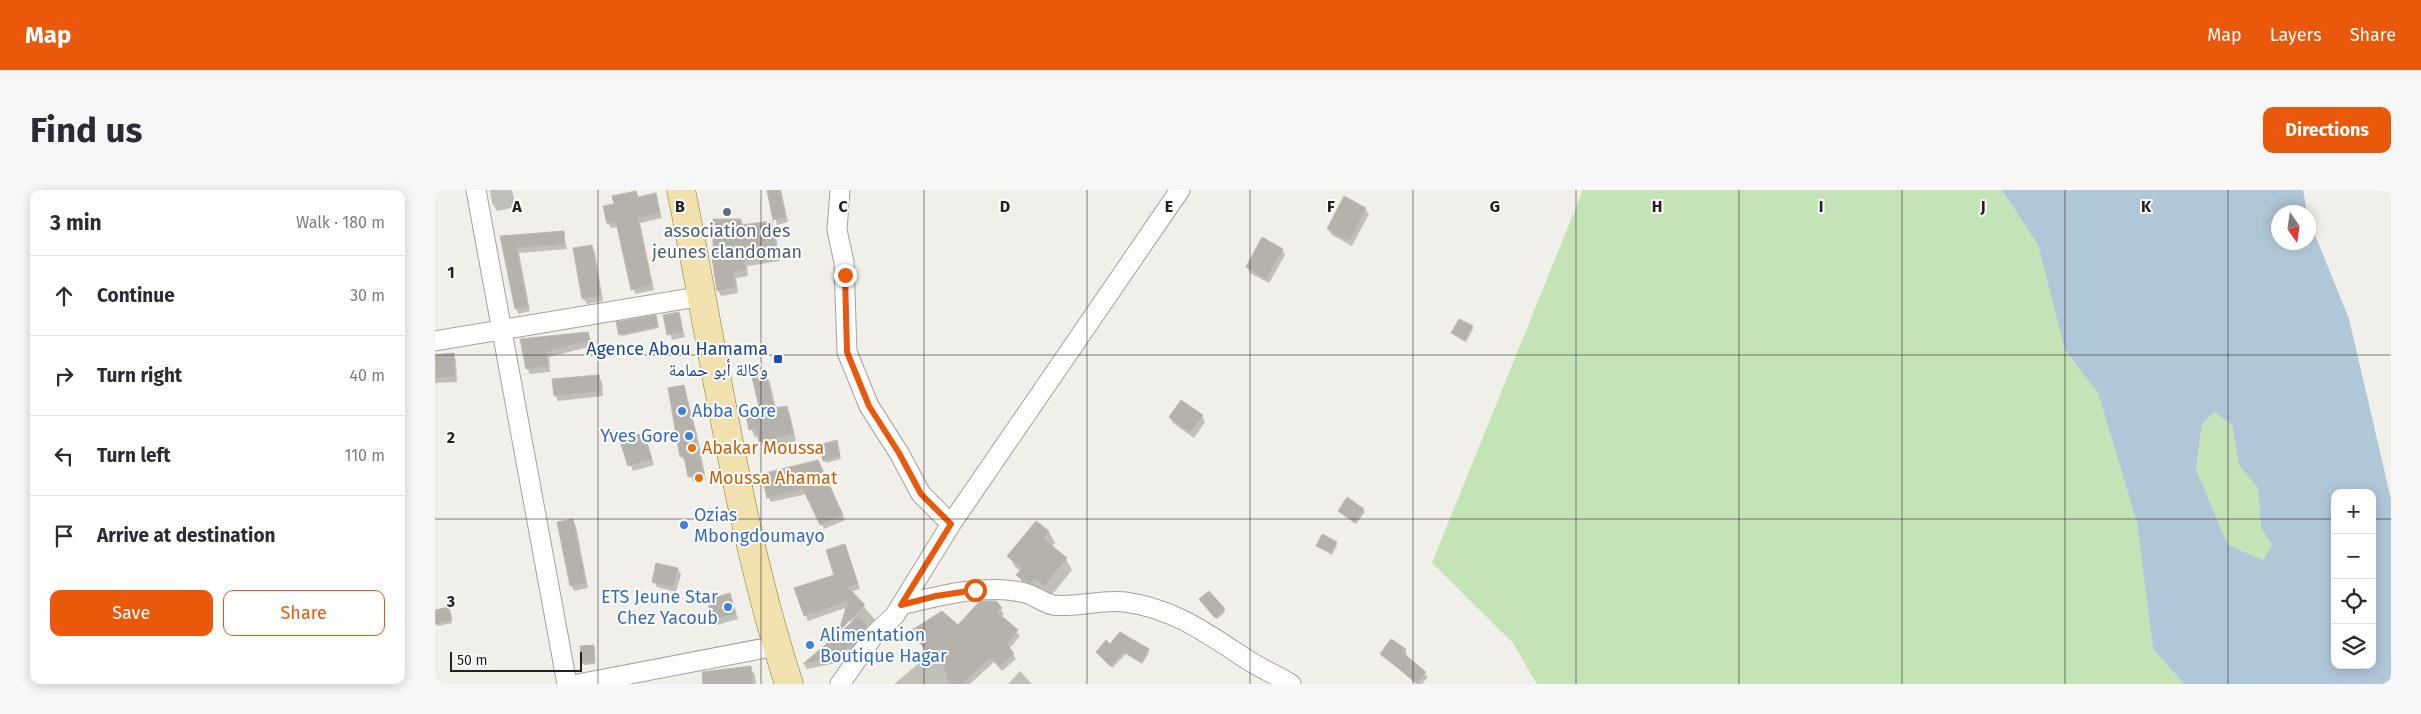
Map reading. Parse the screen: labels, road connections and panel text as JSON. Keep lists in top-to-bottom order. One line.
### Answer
{"places":{"other":["association des jeunes clandoman","Abba Gore","Yves Gore","Abakar Moussa","Moussa Ahamat","Ozias Mbongdoumayo","ETS Jeune Star Chez Yacoub","Alimentation Boutique Hagar"],"transit":["Agence Abou Hamama وكالة أبو حمامة"]},"scale_bar":"50 m","north":"bottom","page":{"header":"Map","nav":["Map","Layers","Share"],"buttons":["Directions",["Save","Share"]],"title":"Find us","heading":["3 min","Walk · 180 m"],"list":[["Continue","30 m"],["Turn right","40 m"],["Turn left","110 m"],"Arrive at destination"],"map_buttons":["+","−"],"scale":"50 m"},"grid":{"columns":["A","B","C","D","E","F","G","H","I","J","K"],"rows":["1","2","3"]}}
